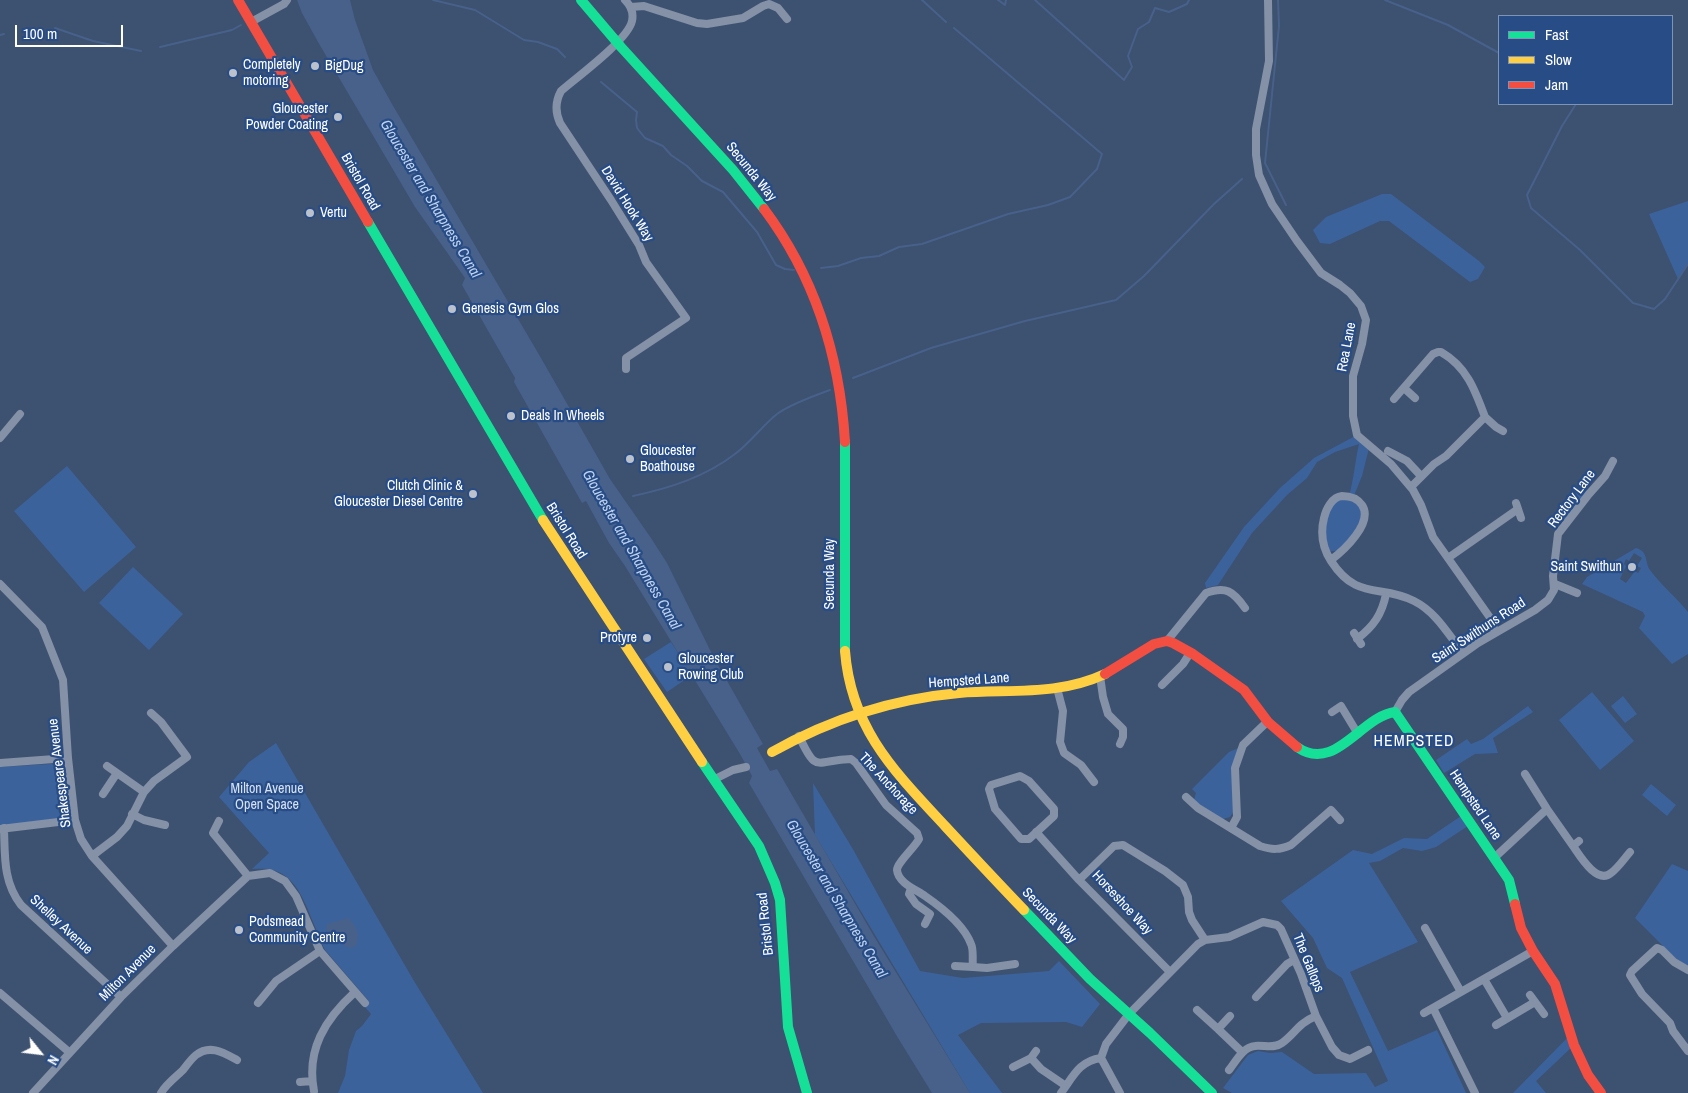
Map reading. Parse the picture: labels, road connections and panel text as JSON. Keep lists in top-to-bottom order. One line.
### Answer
{"streets":{"street":["Secunda Way","Bristol Road","David Hook Way","Rea Lane","Rectory Lane","Saint Swithuns Road","Hempsted Lane","Shakespeare Avenue","The Anchorage","Horseshoe Way","Shelley Avenue","The Gallops","Milton Avenue"]},"crossings":[["Secunda Way","David Hook Way"],["Secunda Way","Hempsted Lane"],["Rea Lane","Saint Swithuns Road"],["Rectory Lane","Saint Swithuns Road"],["Saint Swithuns Road","Hempsted Lane"],["Hempsted Lane","The Anchorage"],["Shakespeare Avenue","Milton Avenue"],["Horseshoe Way","The Gallops"],["Shelley Avenue","Milton Avenue"]],"districts":["HEMPSTED"],"water":["Gloucester and Sharpness Canal"],"parks":["Milton Avenue Open Space"],"places":["BigDug","Completely motoring","Gloucester Powder Coating","Vertu","Genesis Gym Glos","Deals In Wheels","Gloucester Boathouse","Clutch Clinic & Gloucester Diesel Centre","Saint Swithun","Protyre","Gloucester Rowing Club","Podsmead Community Centre"],"legend":["Fast","Slow","Jam"],"scale_bar":"100 m","north":"bottom right"}
